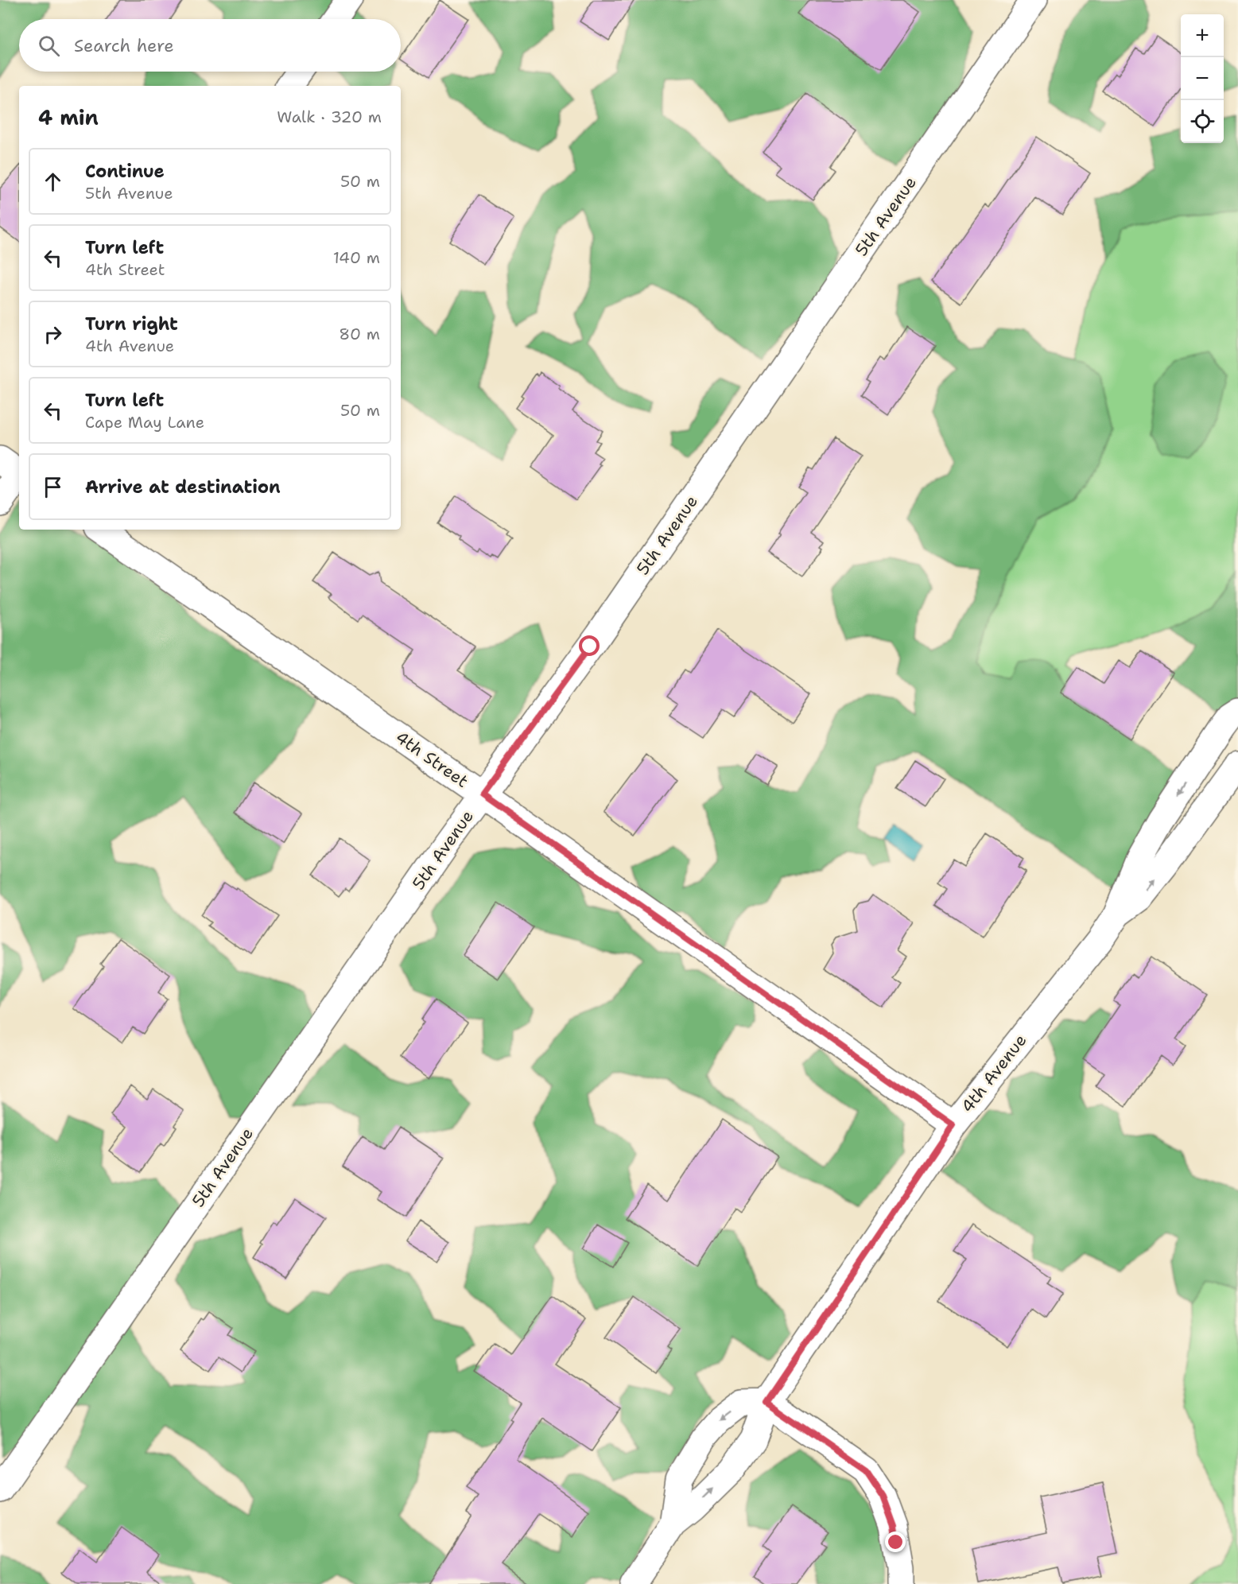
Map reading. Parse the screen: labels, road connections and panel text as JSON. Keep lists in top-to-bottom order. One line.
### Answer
{"streets":{"street":["5th Avenue","4th Street","4th Avenue"]},"crossings":[["5th Avenue","4th Street"],["4th Street","4th Avenue"]],"page":{"map_buttons":["+","−"],"search":"Search here","heading":["4 min","Walk · 320 m"],"list":[["Continue","5th Avenue","50 m"],["Turn left","4th Street","140 m"],["Turn right","4th Avenue","80 m"],["Turn left","Cape May Lane","50 m"],"Arrive at destination"]}}
